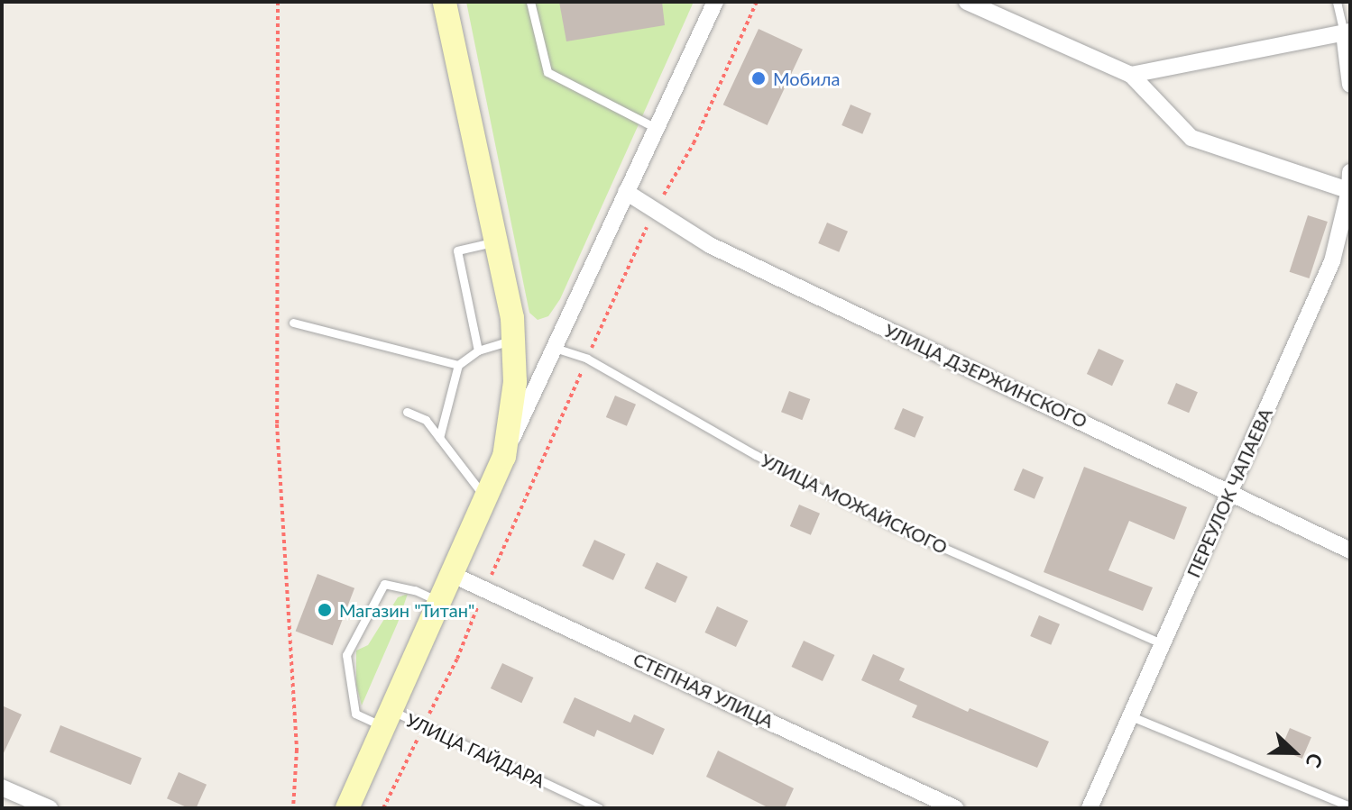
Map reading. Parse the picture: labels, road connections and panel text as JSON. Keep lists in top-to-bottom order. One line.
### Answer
{"streets":{"street":["УЛИЦА ДЗЕРЖИНСКОГО","ПЕРЕУЛОК ЧАПАЕВА","СТЕПНАЯ УЛИЦА"],"lane":["УЛИЦА МОЖАЙСКОГО","УЛИЦА ГАЙДАРА"]},"crossings":[["УЛИЦА ДЗЕРЖИНСКОГО","ПЕРЕУЛОК ЧАПАЕВА"],["ПЕРЕУЛОК ЧАПАЕВА","УЛИЦА МОЖАЙСКОГО"]],"places":["Мобила","Магазин \"Титан\""],"north":"right"}
